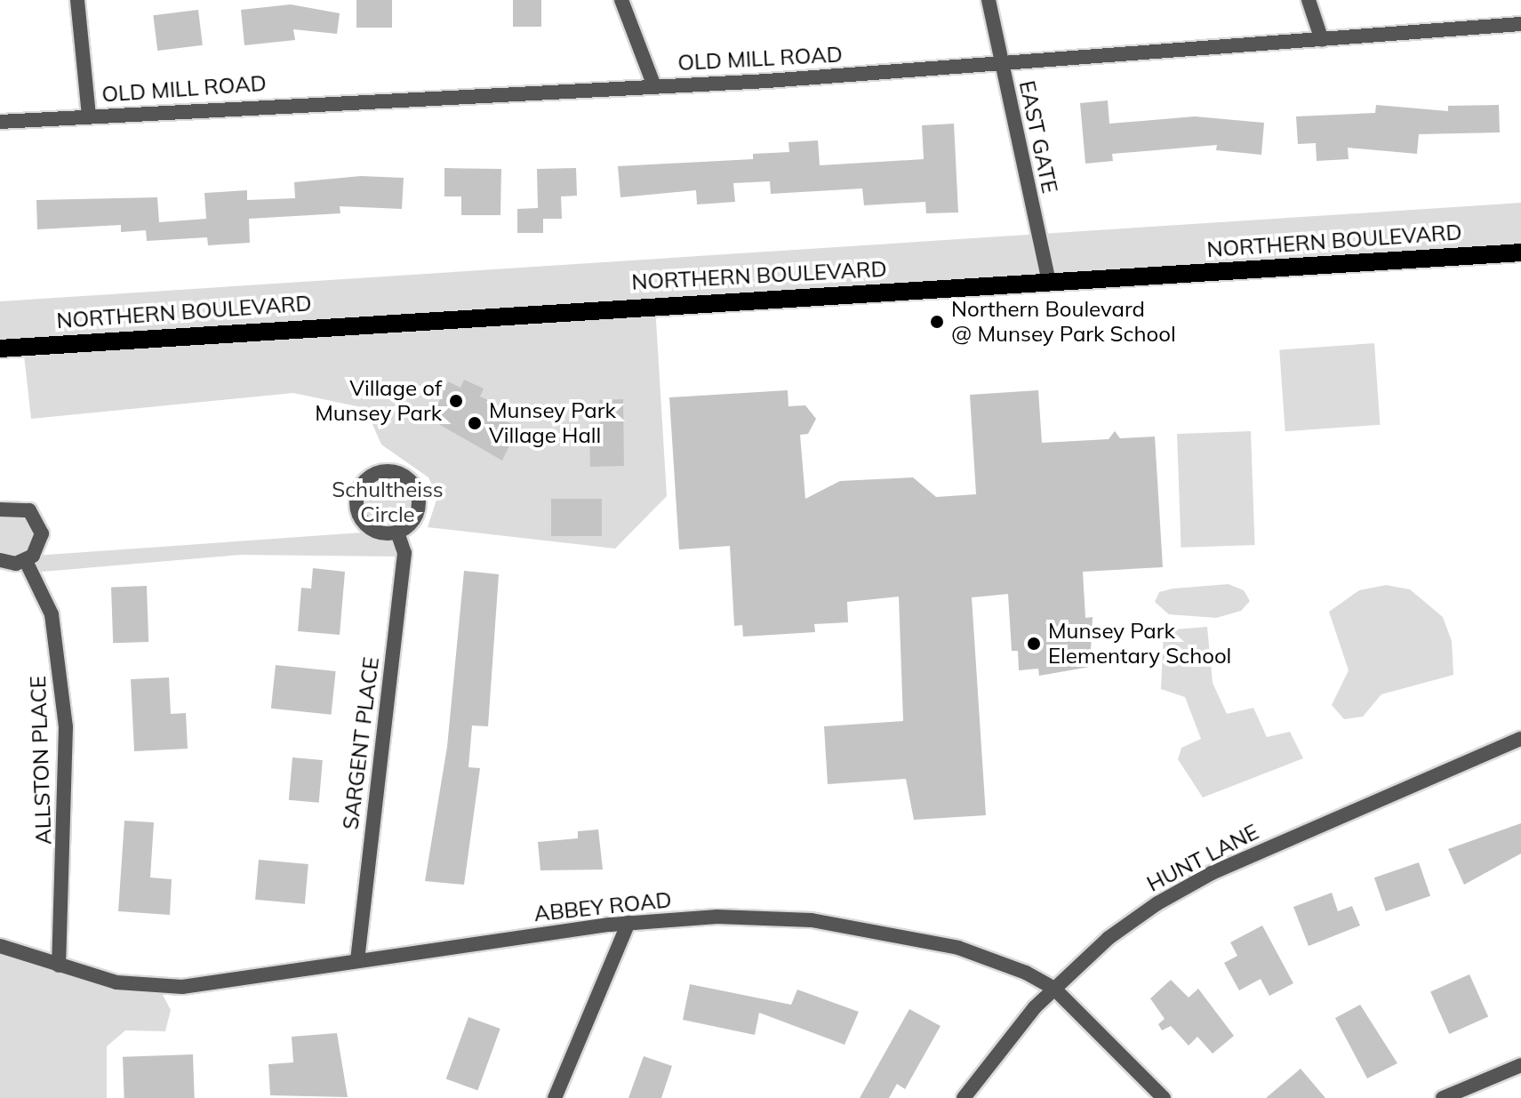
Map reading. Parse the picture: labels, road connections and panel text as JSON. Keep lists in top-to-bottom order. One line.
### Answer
{"streets":{"main road":["NORTHERN BOULEVARD"],"street":["OLD MILL ROAD","EAST GATE","SARGENT PLACE","ALLSTON PLACE","HUNT LANE","ABBEY ROAD"]},"crossings":[["OLD MILL ROAD","EAST GATE"],["EAST GATE","NORTHERN BOULEVARD"],["SARGENT PLACE","ABBEY ROAD"],["ALLSTON PLACE","ABBEY ROAD"],["HUNT LANE","ABBEY ROAD"]],"parks":["Schultheiss Circle"],"places":["Northern Boulevard @ Munsey Park School","Village of Munsey Park","Munsey Park Village Hall","Munsey Park Elementary School"]}
